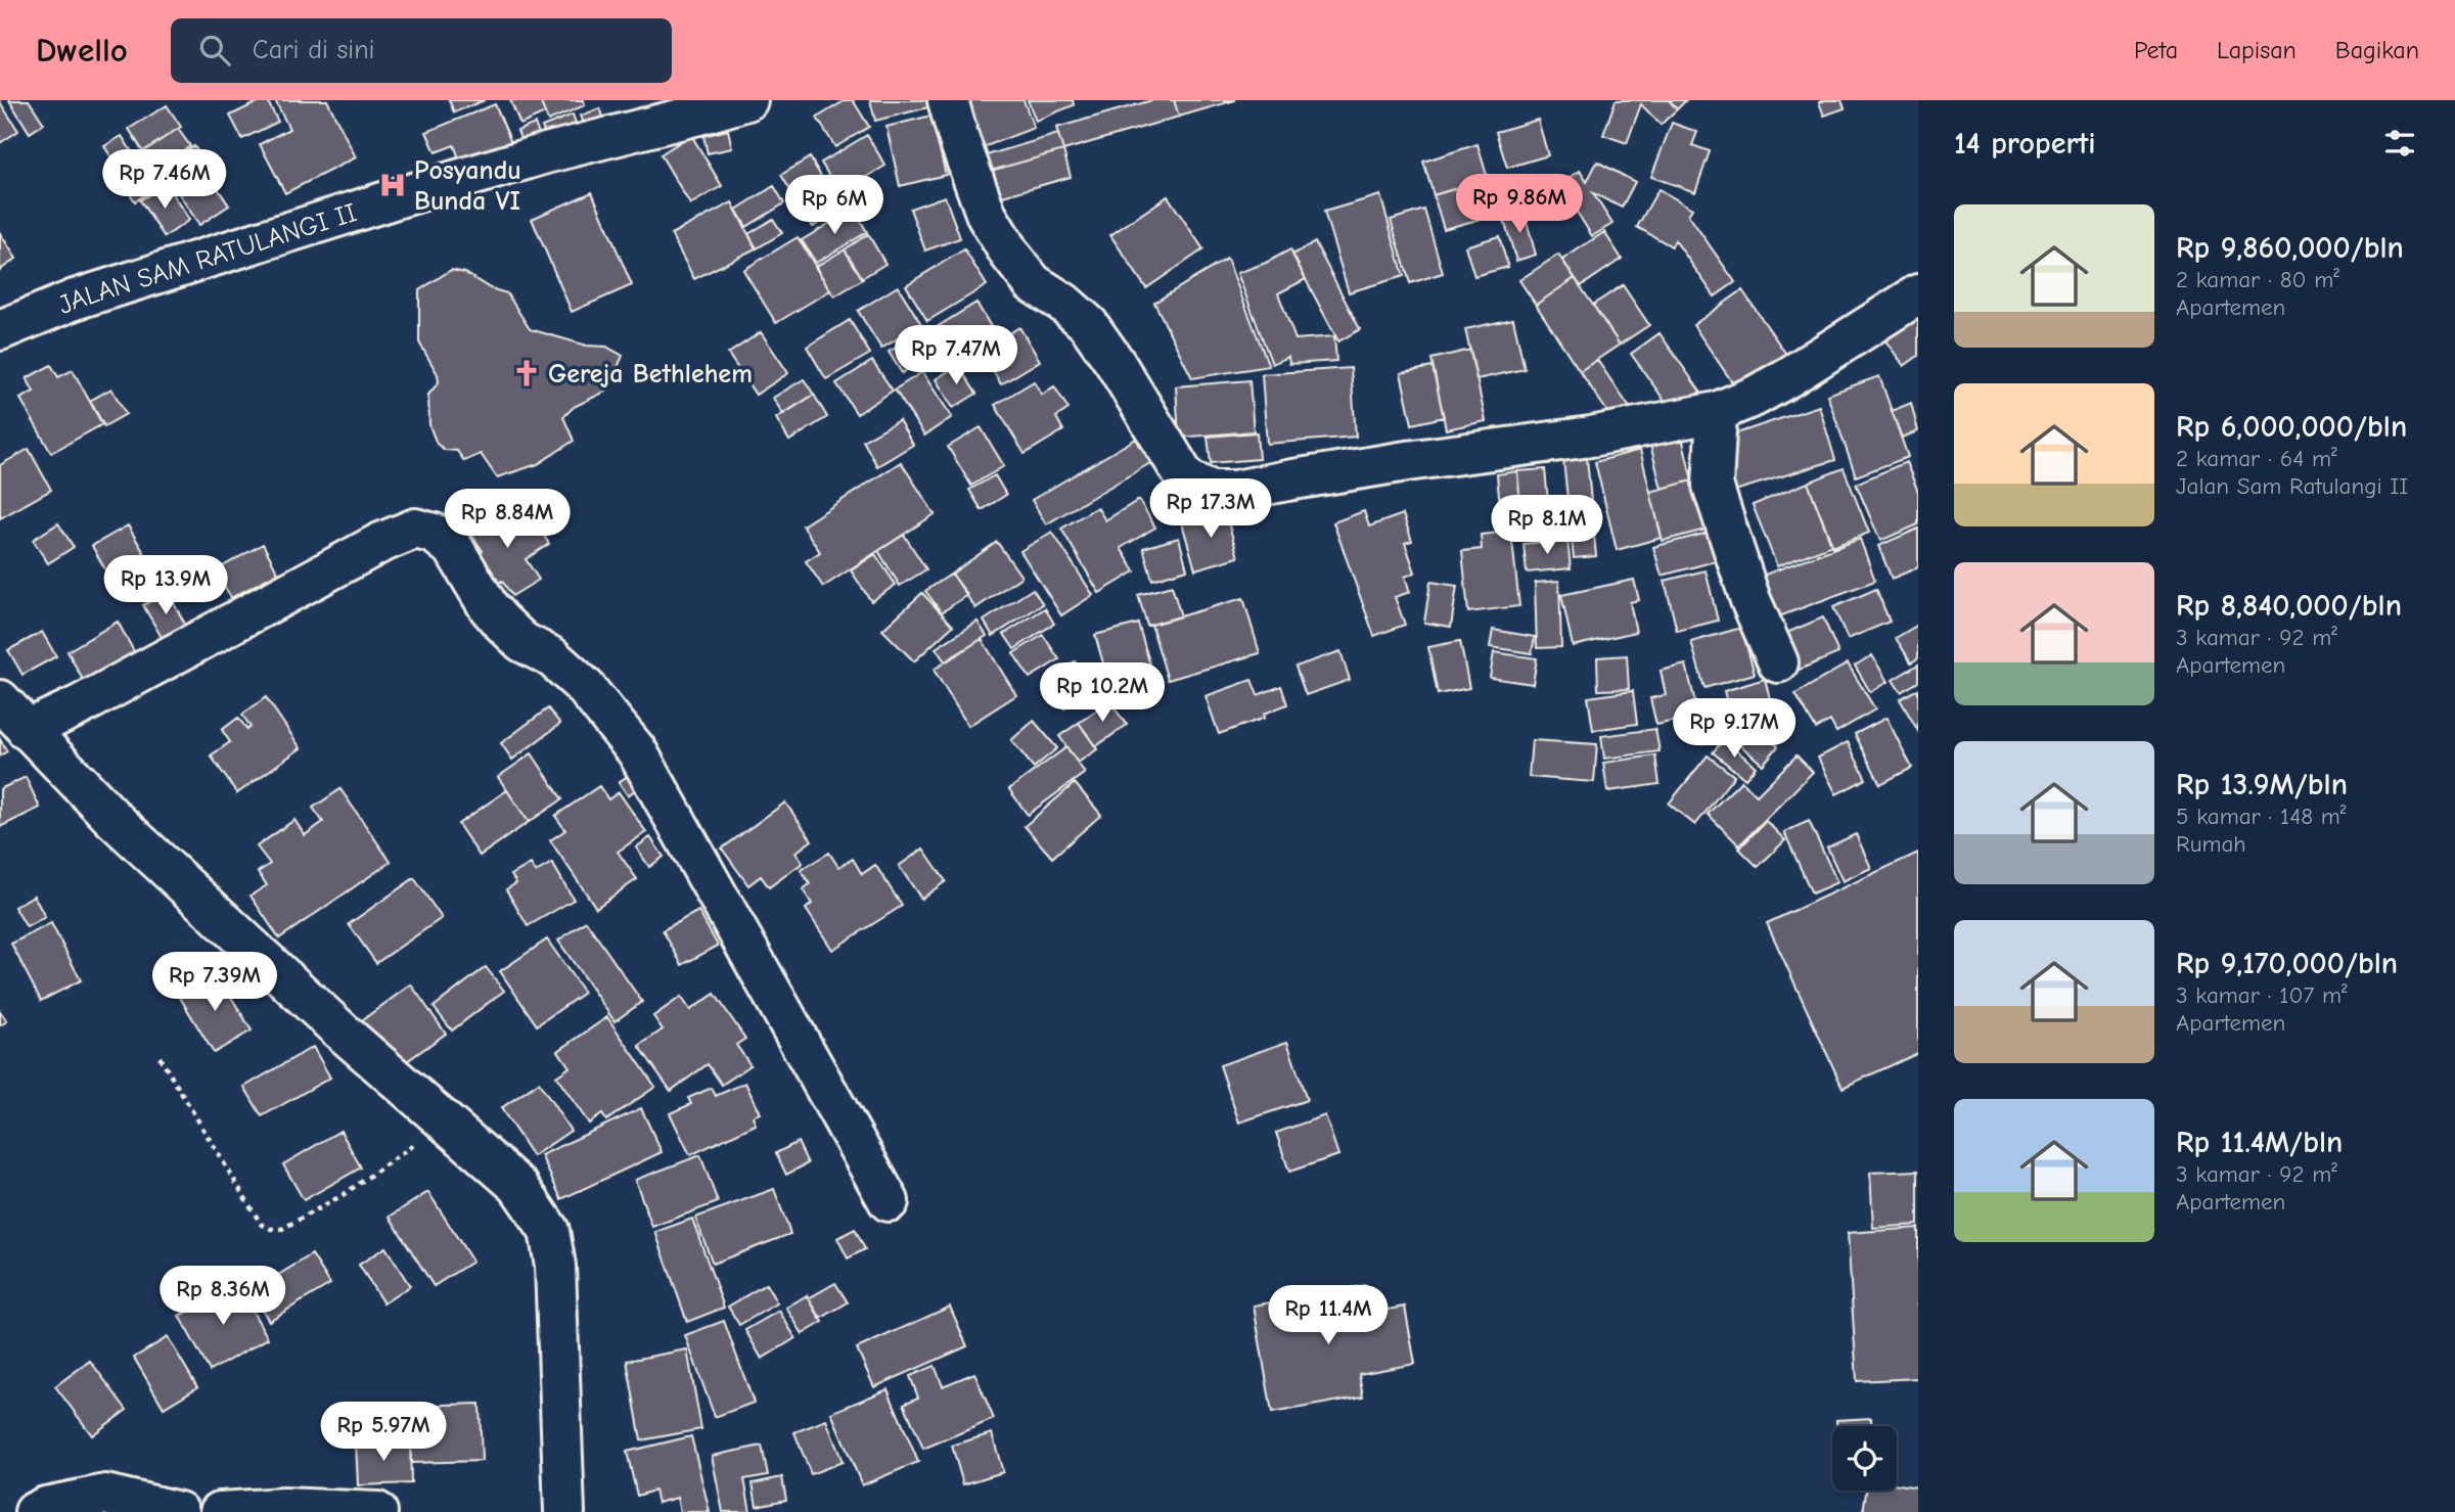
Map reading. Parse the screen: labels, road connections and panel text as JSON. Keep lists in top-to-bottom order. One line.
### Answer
{"streets":{"street":["JALAN SAM RATULANGI II"]},"places":{"hospital":["Posyandu Bunda VI"],"church":["Gereja Bethlehem"]},"page":{"header":"Dwello","search":"Cari di sini","nav":["Peta","Lapisan","Bagikan"],"heading":"14 properti","price":["Rp 7.46M","Rp 9.86M","Rp 6M","Rp 7.47M","Rp 17.3M","Rp 8.84M","Rp 8.1M","Rp 13.9M","Rp 10.2M","Rp 9.17M","Rp 7.39M","Rp 8.36M","Rp 11.4M","Rp 5.97M"],"list":[{"name":"Rp 9,860,000/bln","note":"2 kamar · 80 m² · Apartemen"},{"name":"Rp 6,000,000/bln","note":"2 kamar · 64 m² · Jalan Sam Ratulangi II"},{"name":"Rp 8,840,000/bln","note":"3 kamar · 92 m² · Apartemen"},{"name":"Rp 13.9M/bln","note":"5 kamar · 148 m² · Rumah"},{"name":"Rp 9,170,000/bln","note":"3 kamar · 107 m² · Apartemen"},{"name":"Rp 11.4M/bln","note":"3 kamar · 92 m² · Apartemen"}]}}
